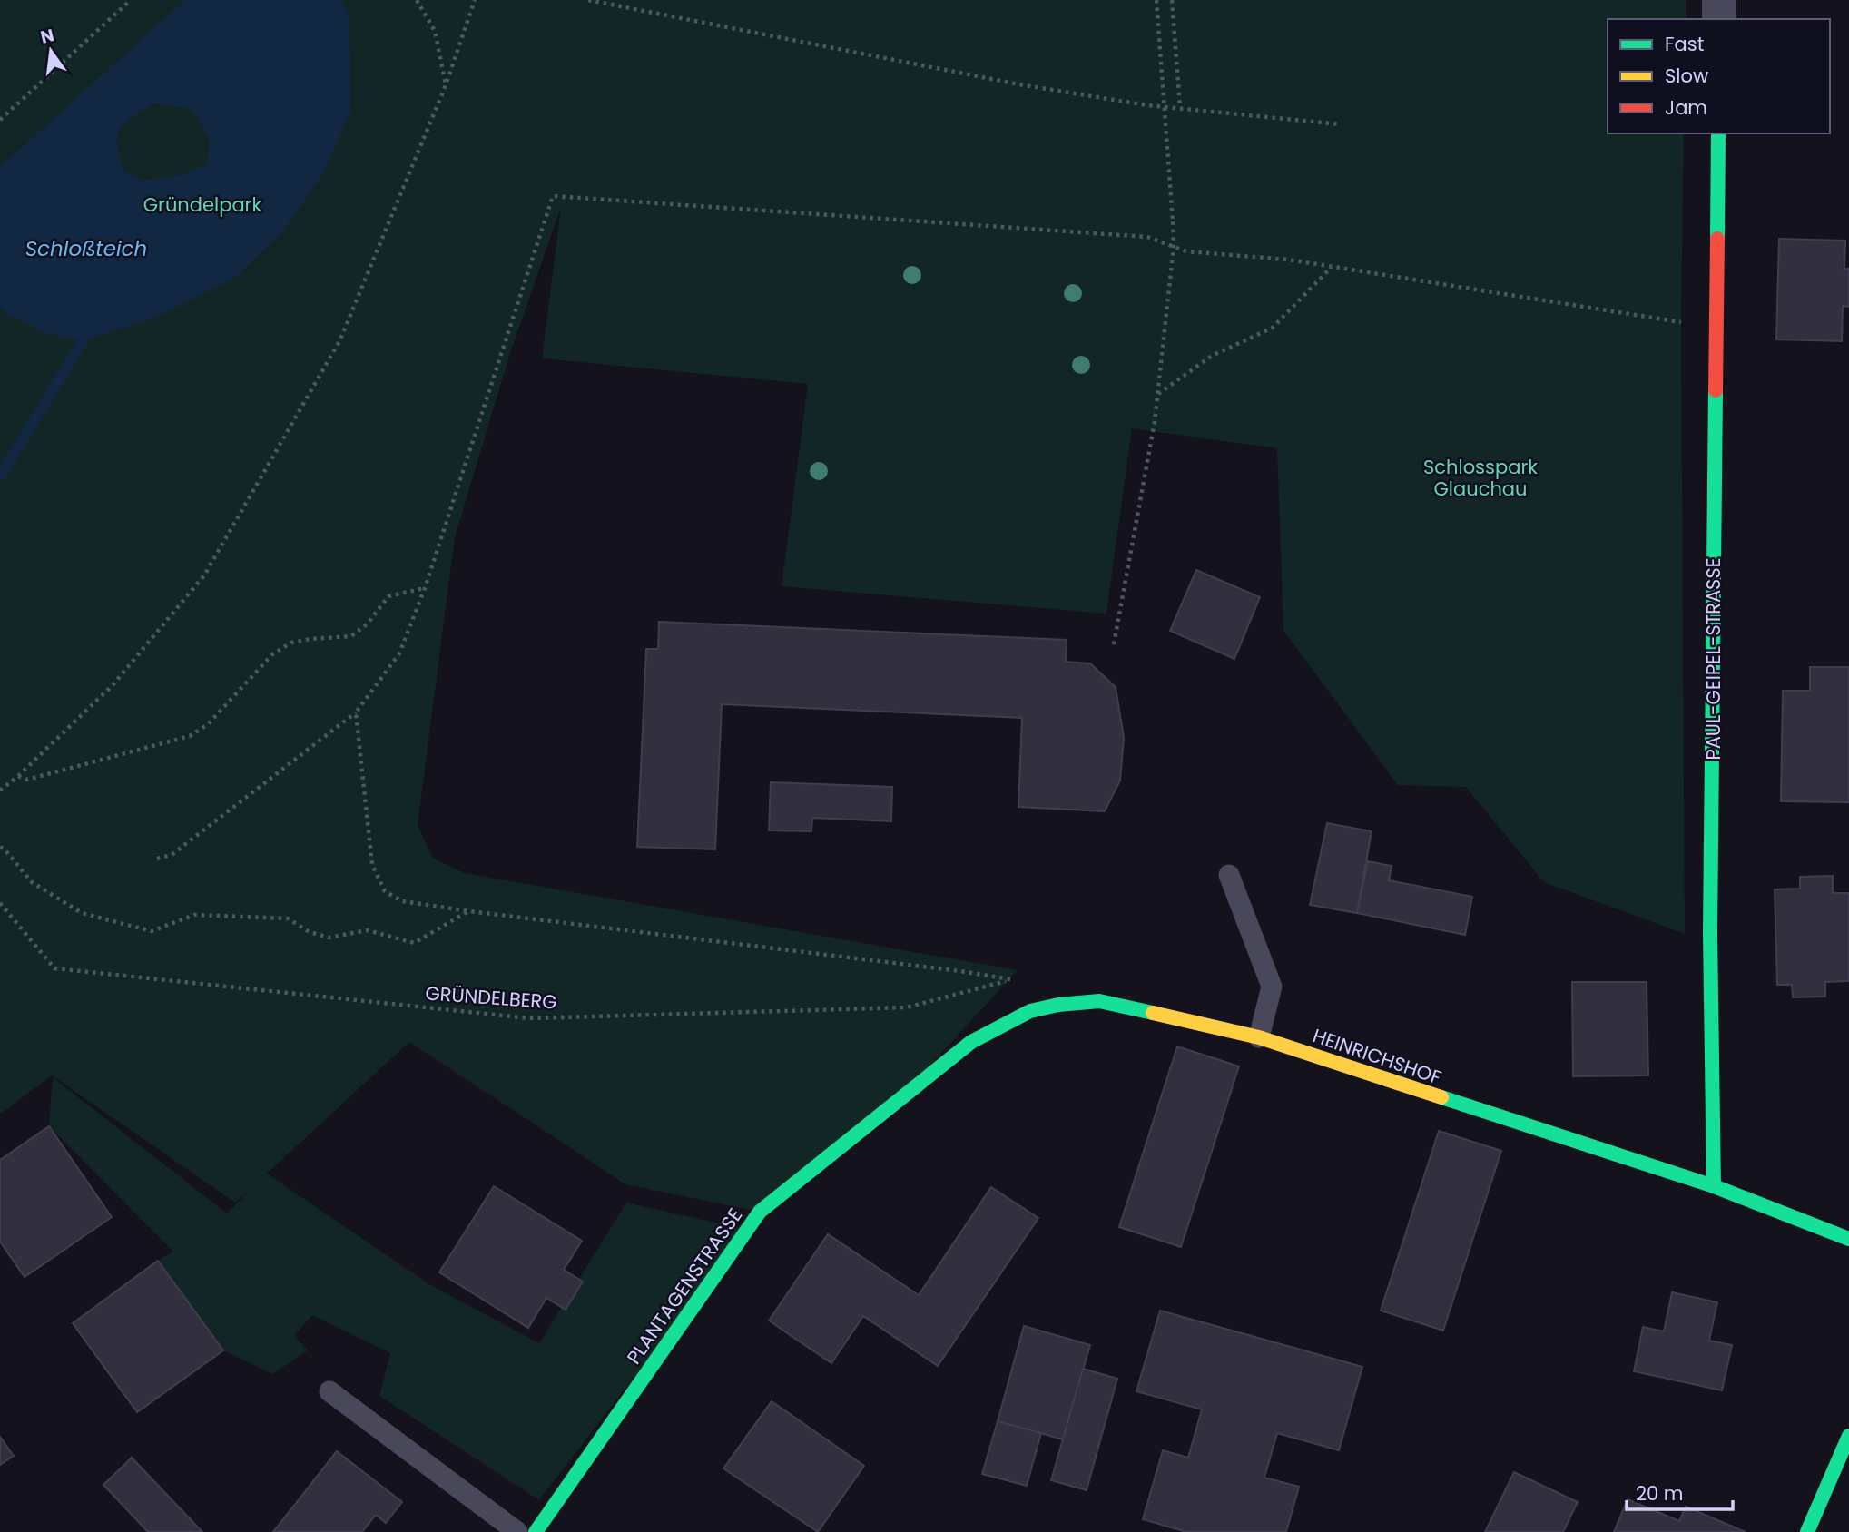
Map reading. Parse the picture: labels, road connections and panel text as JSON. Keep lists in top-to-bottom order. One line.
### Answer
{"streets":{"street":["PAUL-GEIPEL-STRASSE","HEINRICHSHOF","PLANTAGENSTRASSE"],"path":["GRÜNDELBERG"]},"crossings":[["PAUL-GEIPEL-STRASSE","HEINRICHSHOF"],["HEINRICHSHOF","PLANTAGENSTRASSE"]],"water":["Schloßteich"],"parks":["Gründelpark","Schlosspark Glauchau"],"legend":["Fast","Slow","Jam"],"scale_bar":"20 m","north":"top"}
